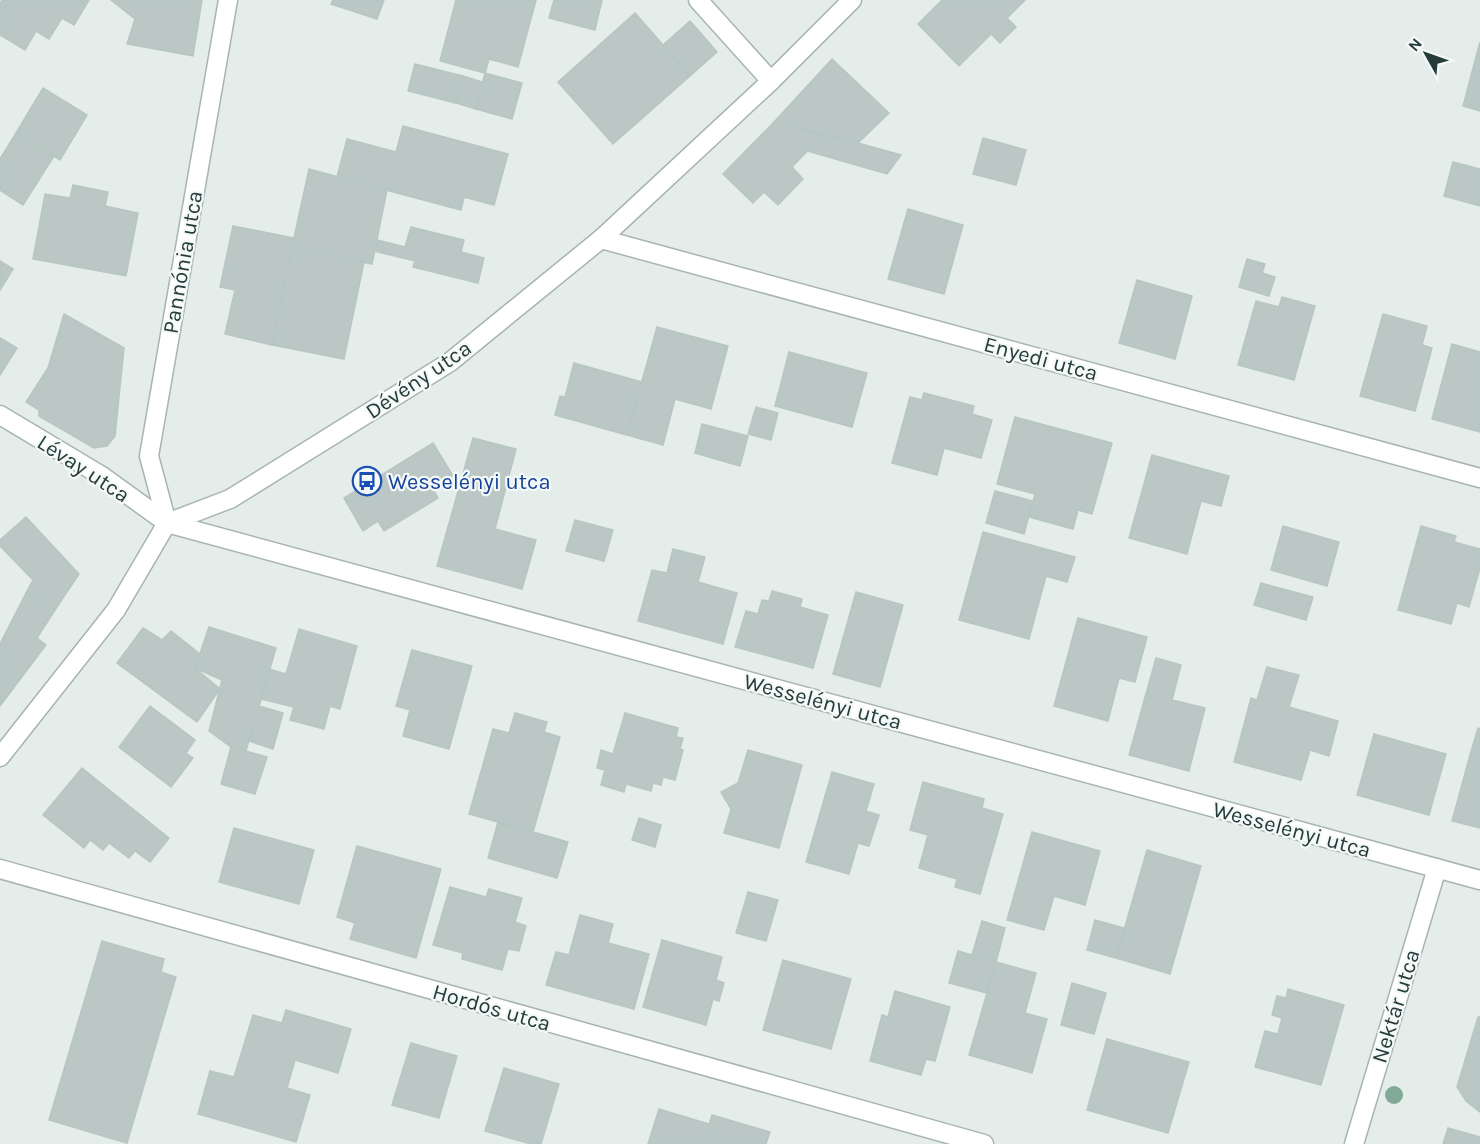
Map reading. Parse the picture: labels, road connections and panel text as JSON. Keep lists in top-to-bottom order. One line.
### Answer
{"streets":{"street":["Pannónia utca","Enyedi utca","Dévény utca","Lévay utca","Wesselényi utca","Nektár utca","Hordós utca"]},"crossings":[["Pannónia utca","Dévény utca"],["Pannónia utca","Lévay utca"],["Pannónia utca","Wesselényi utca"],["Enyedi utca","Dévény utca"],["Dévény utca","Lévay utca"],["Dévény utca","Wesselényi utca"],["Lévay utca","Wesselényi utca"],["Wesselényi utca","Nektár utca"]],"places":{"bus stop":["Wesselényi utca"]},"north":"top left"}
